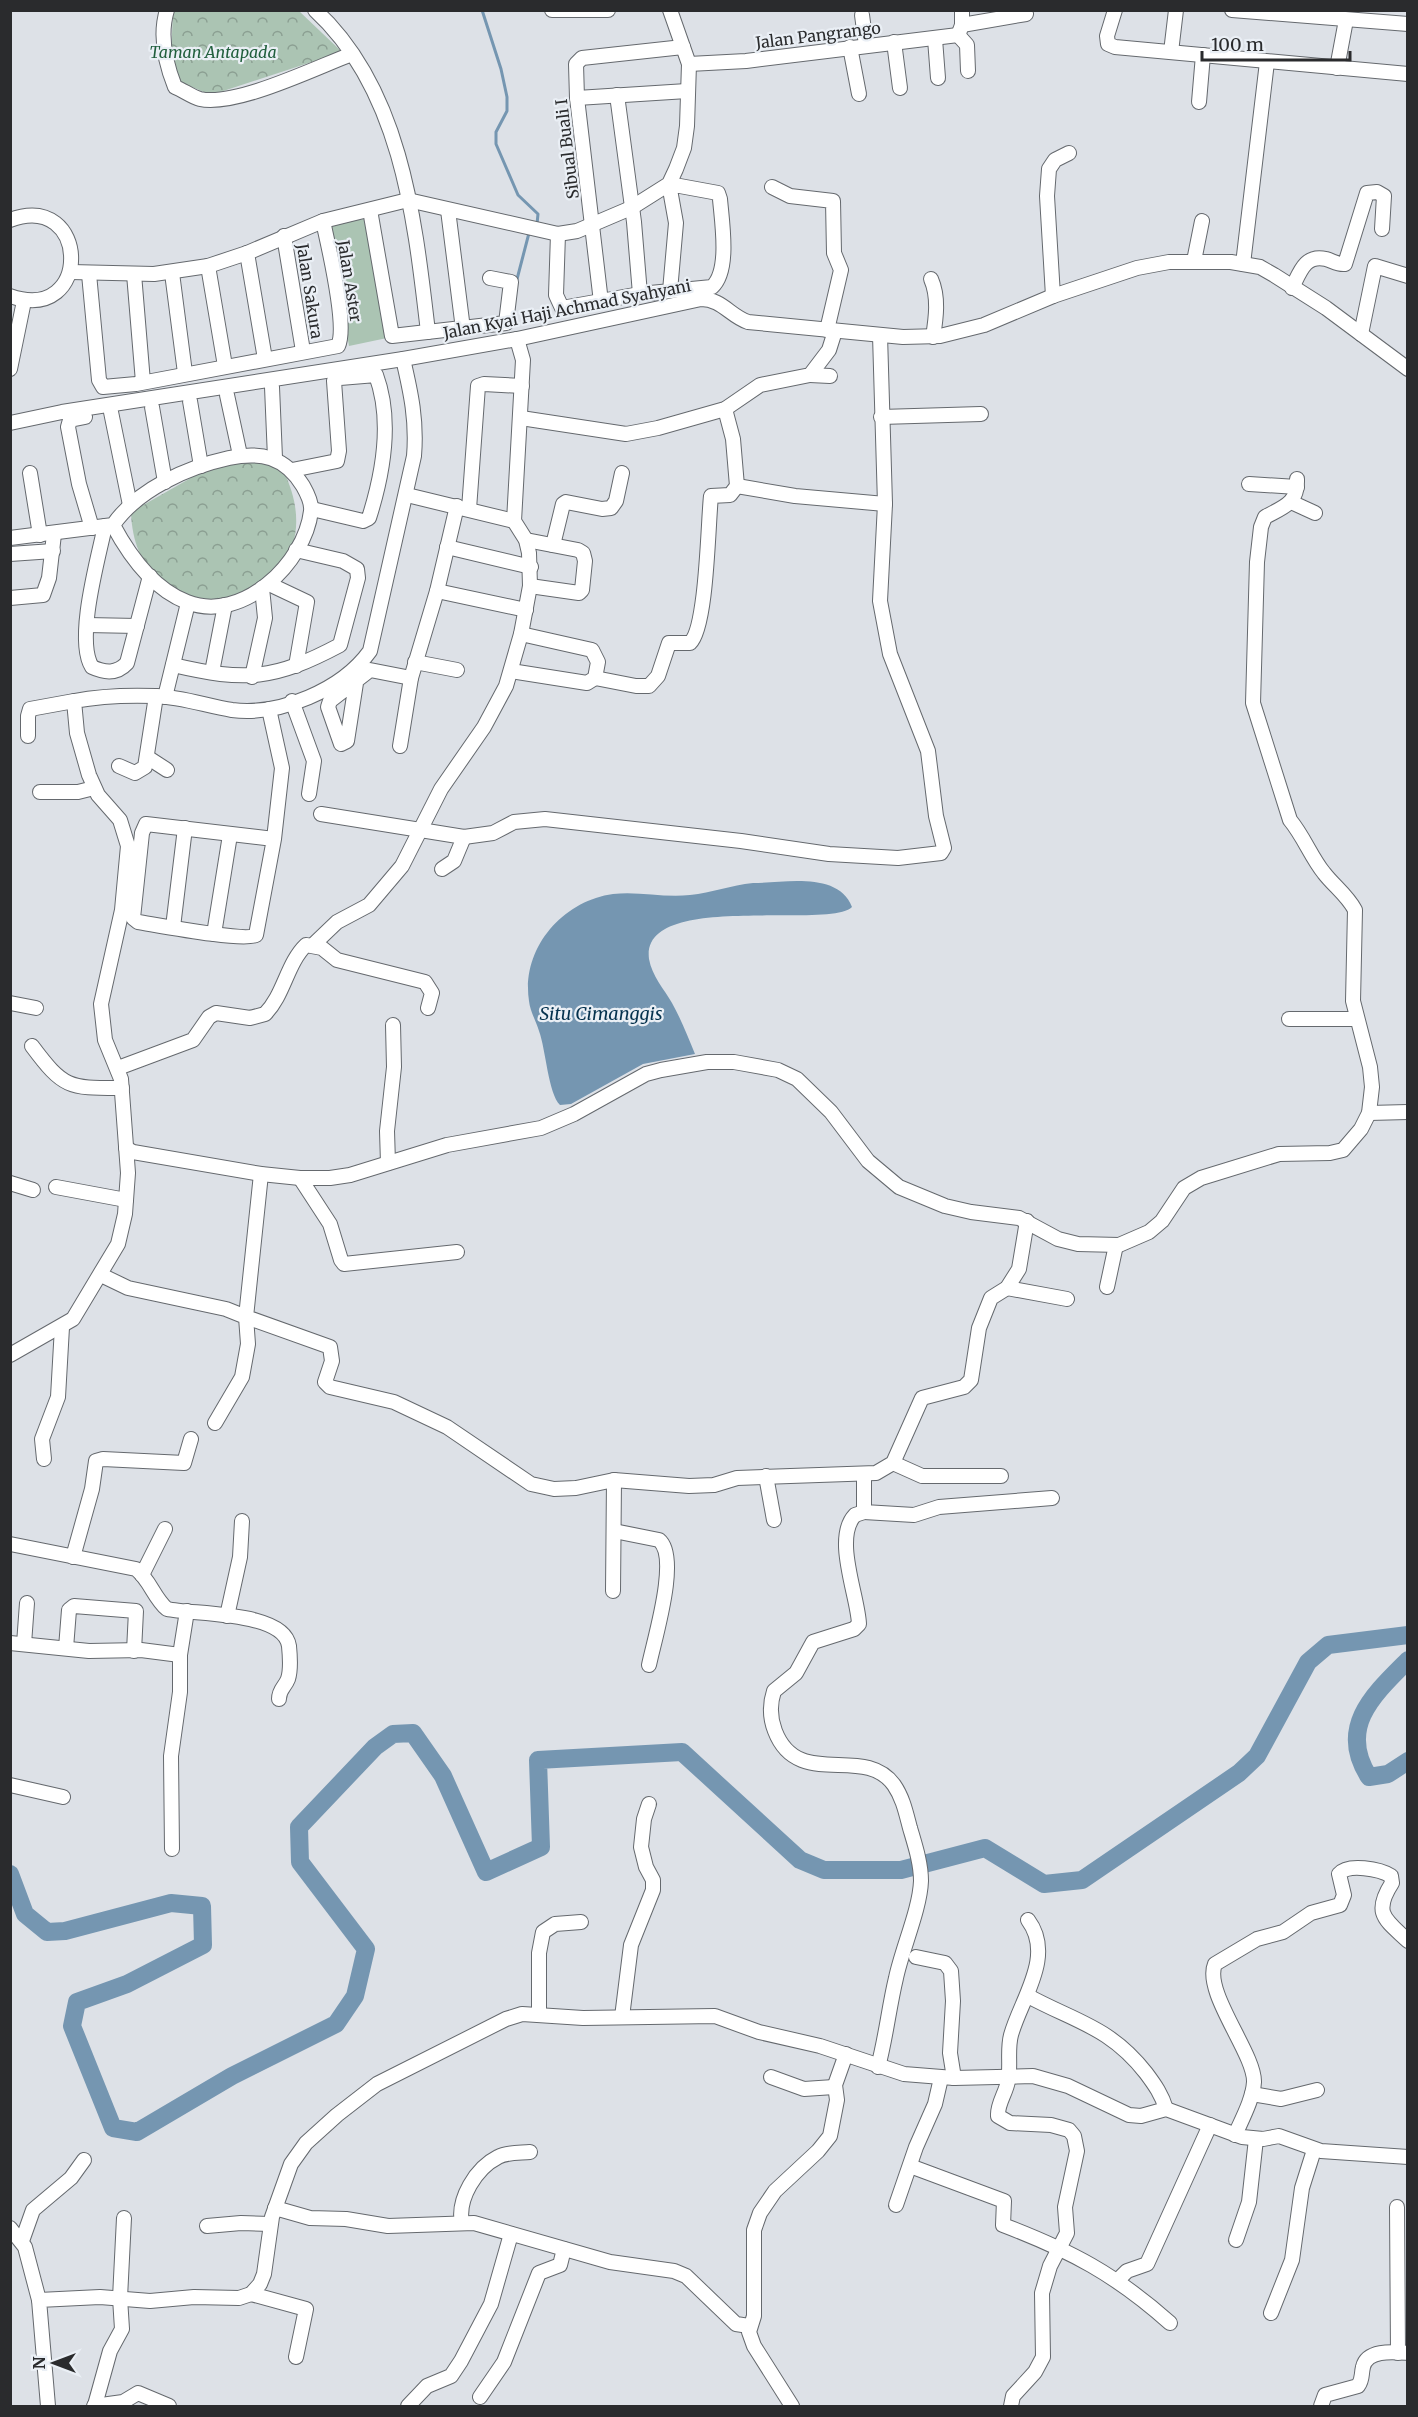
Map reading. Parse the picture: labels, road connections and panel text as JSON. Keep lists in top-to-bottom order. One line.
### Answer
{"streets":{"street":["Jalan Pangrango","Sibual Buali I","Jalan Aster","Jalan Sakura","Jalan Kyai Haji Achmad Syahyani"]},"crossings":[["Jalan Aster","Jalan Sakura"]],"water":["Situ Cimanggis"],"parks":["Taman Antapada"],"scale_bar":"100 m","north":"left"}
